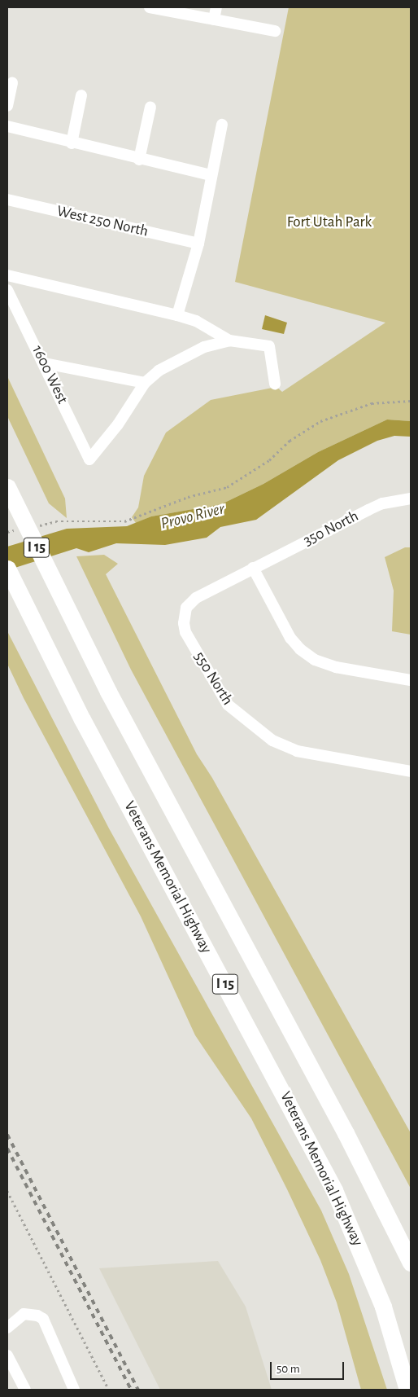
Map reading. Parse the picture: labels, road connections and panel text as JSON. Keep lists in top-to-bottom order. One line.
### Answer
{"streets":{"highway":["I 15","Veterans Memorial Highway"],"street":["West 250 North","1600 West","350 North","550 North"]},"crossings":[["350 North","550 North"]],"water":["Provo River"],"parks":["Fort Utah Park"],"scale_bar":"50 m"}
